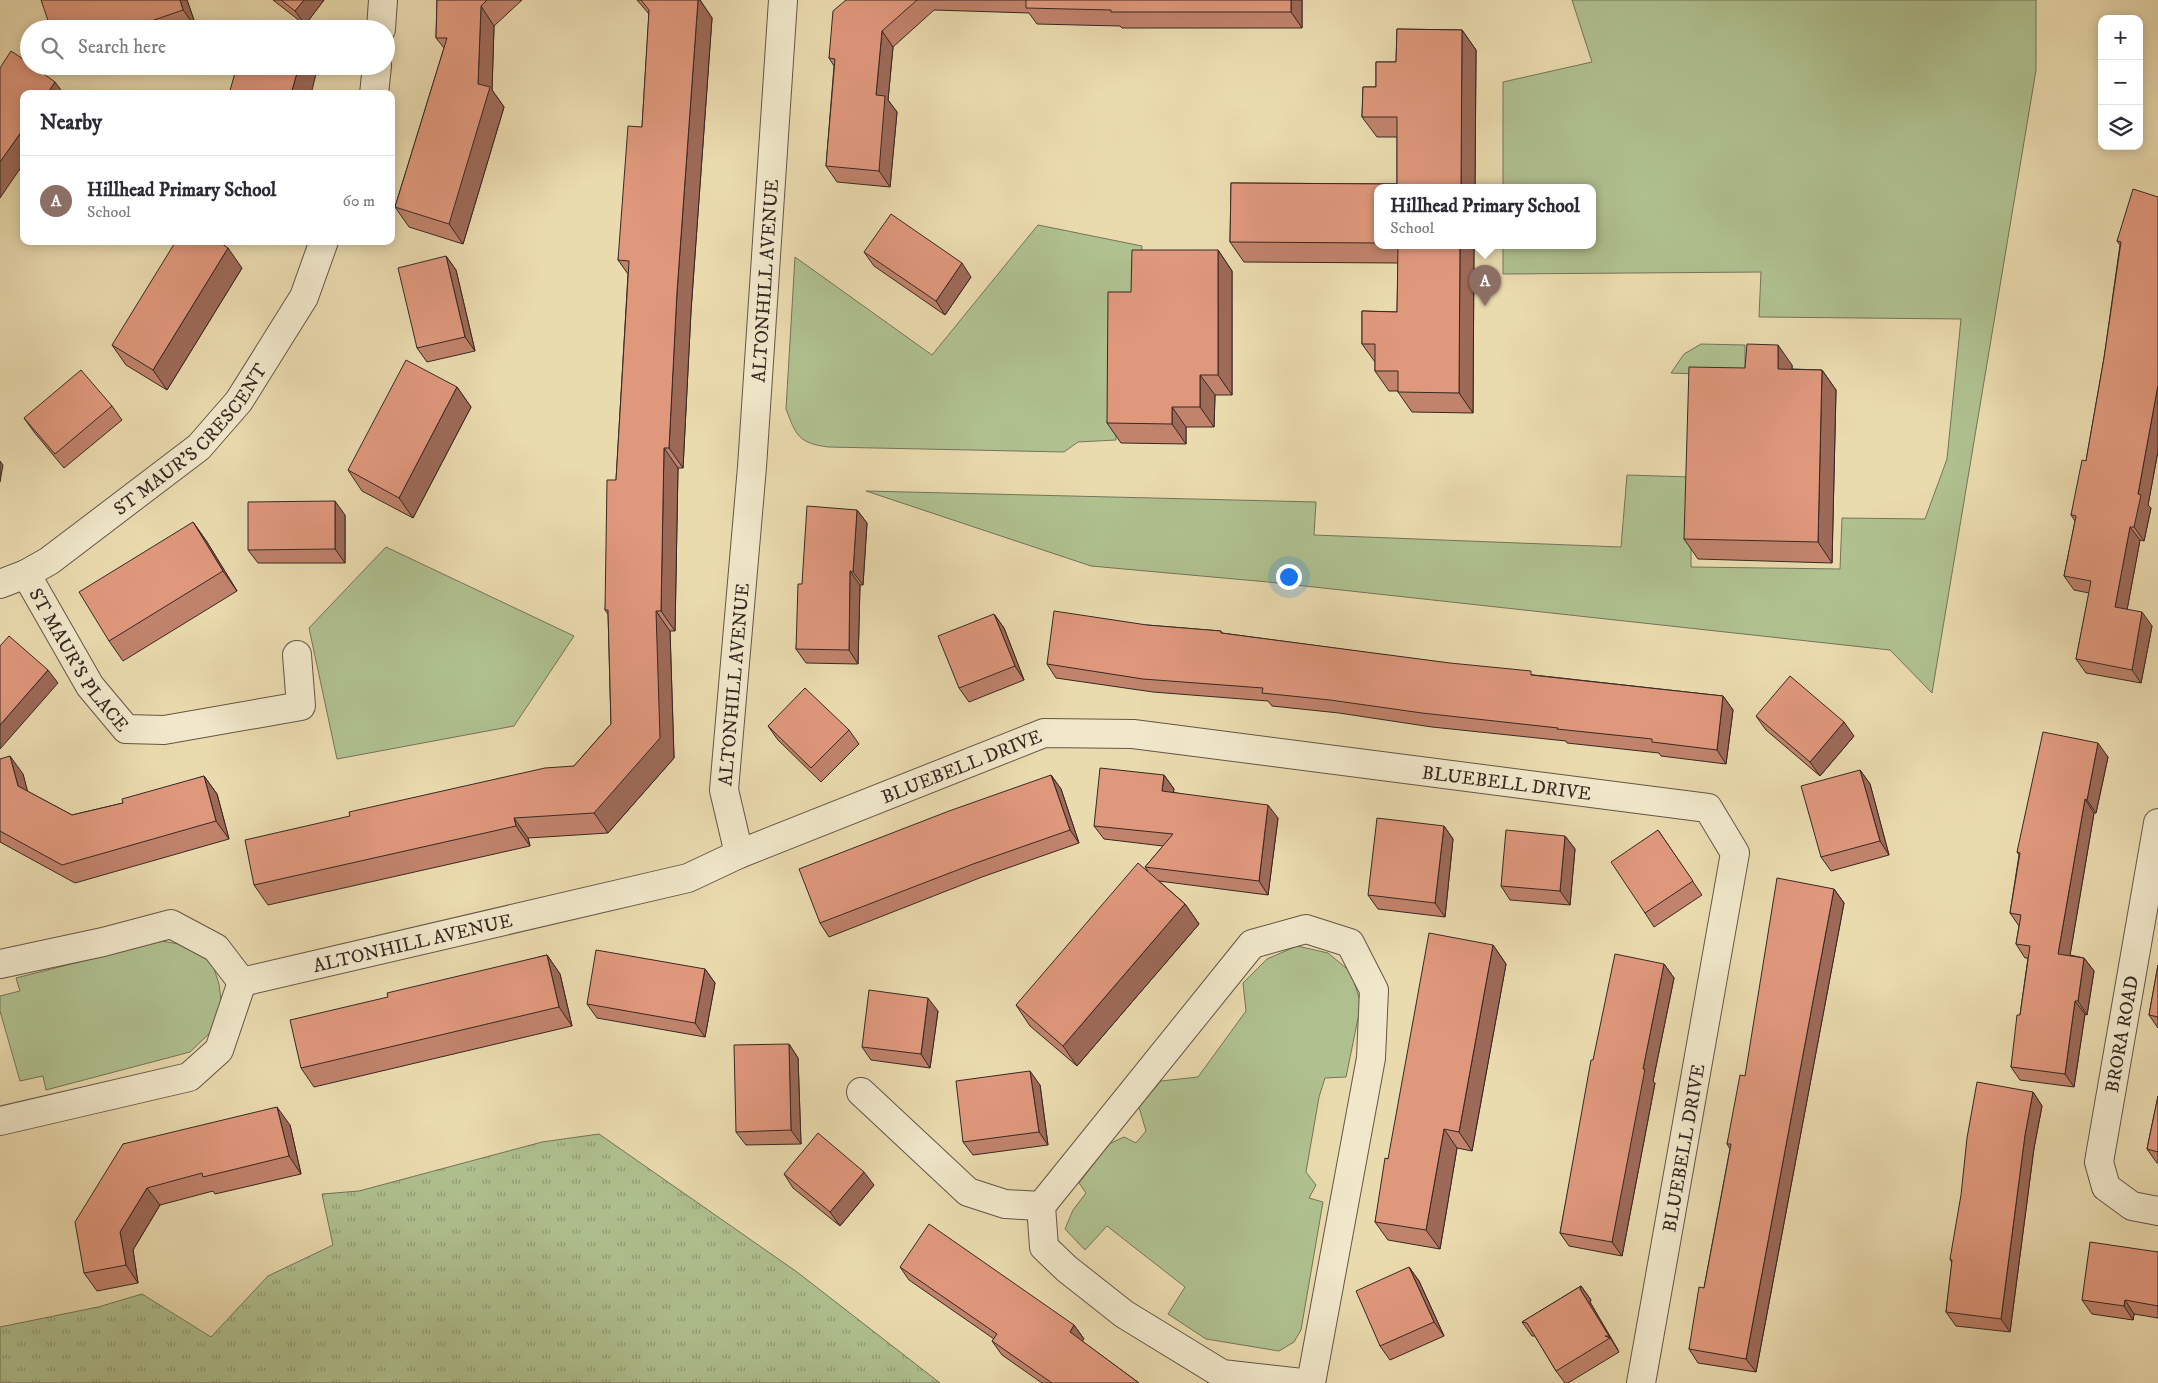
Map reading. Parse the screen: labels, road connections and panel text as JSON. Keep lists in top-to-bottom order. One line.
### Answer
{"streets":{"street":["ALTONHILL AVENUE","ST MAUR'S CRESCENT","ST MAUR'S PLACE","BLUEBELL DRIVE","BRORA ROAD"]},"crossings":[["ALTONHILL AVENUE","BLUEBELL DRIVE"],["ST MAUR'S CRESCENT","ST MAUR'S PLACE"]],"page":{"map_buttons":["+","−"],"search":"Search here","heading":"Nearby","list":[{"mark":"A","name":"Hillhead Primary School","note":"School","value":"60 m"}],"popup":["Hillhead Primary School","School"],"pins":"A"}}
